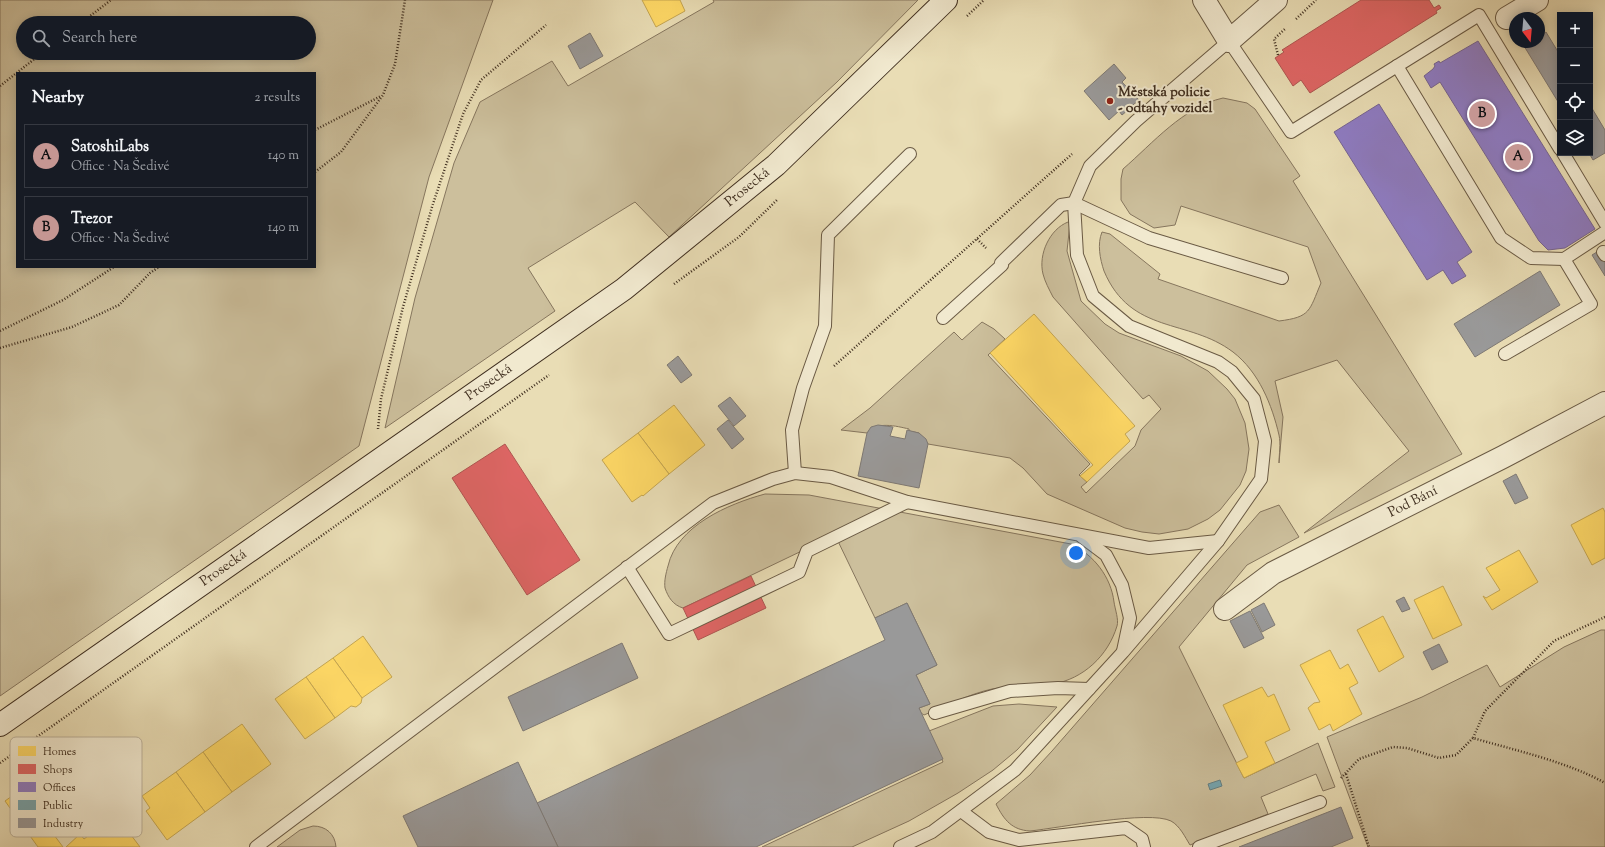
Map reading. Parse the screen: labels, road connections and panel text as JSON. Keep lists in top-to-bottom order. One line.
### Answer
{"streets":{"main road":["Prosecká","Pod Bání"]},"places":["Městská policie - odtahy vozidel"],"legend":["Homes","Shops","Offices","Public","Industry"],"north":"bottom","page":{"map_buttons":["+","−"],"search":"Search here","heading":["Nearby","2 results"],"pins":["B","A"],"list":[{"mark":"A","name":"SatoshiLabs","note":"Office · Na Šedivé","value":"140 m"},{"mark":"B","name":"Trezor","note":"Office · Na Šedivé","value":"140 m"}]}}
